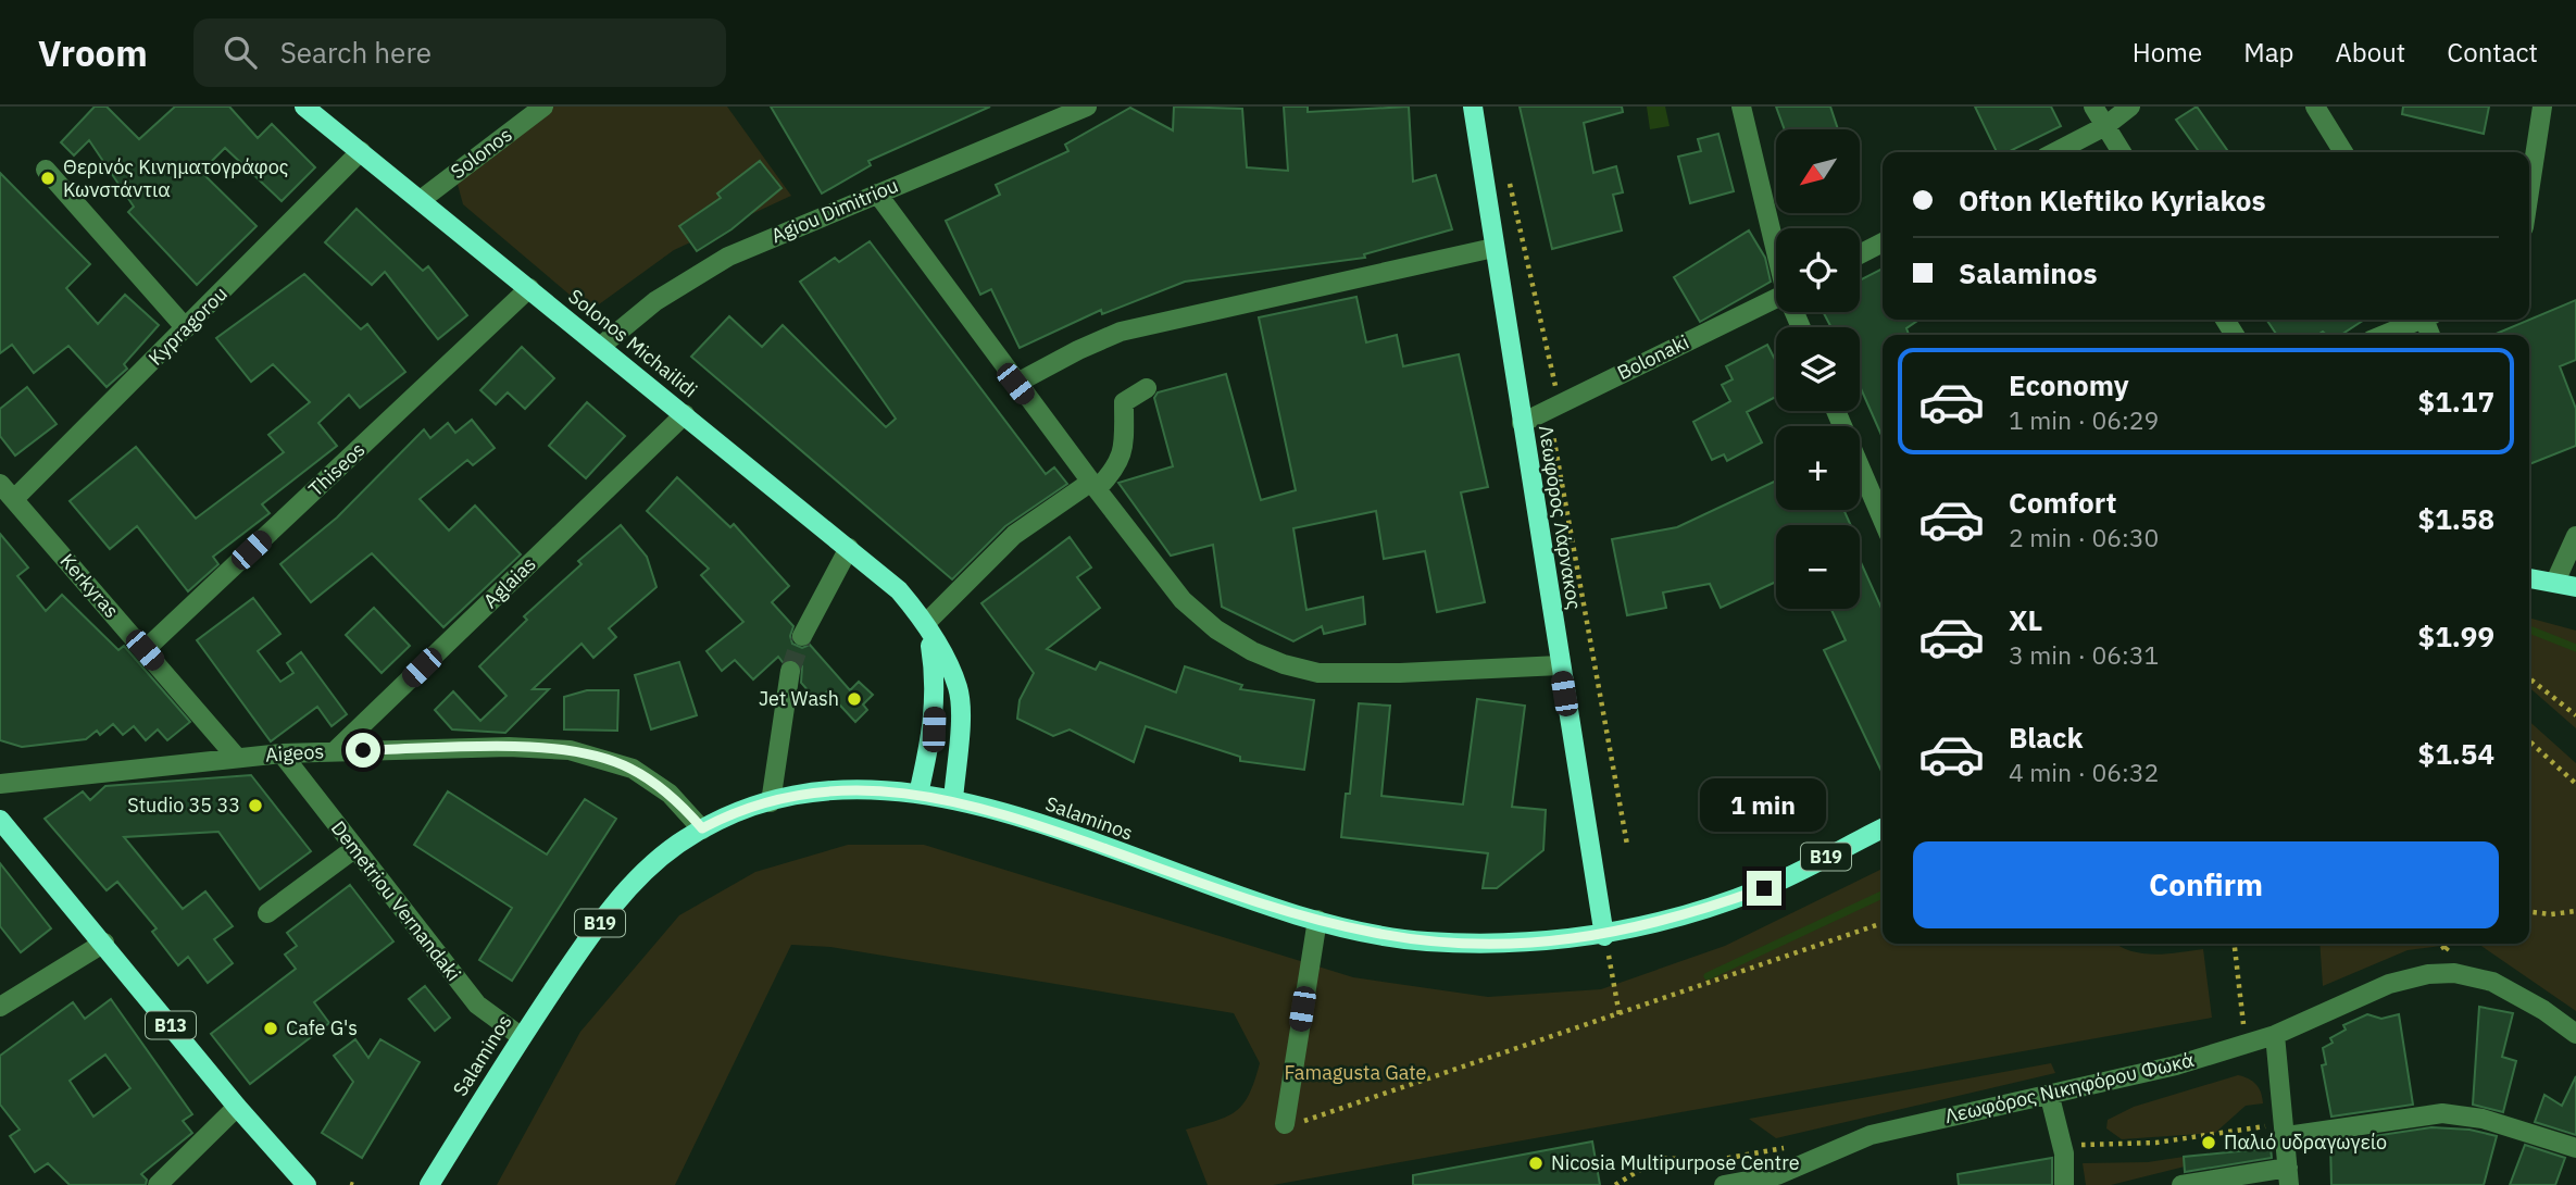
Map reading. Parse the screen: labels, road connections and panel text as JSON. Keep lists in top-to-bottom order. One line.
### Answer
{"streets":{"main road":["Solonos Michailidi","Λεωφόρος Λάρνακος","Salaminos","B19","B13"],"street":["Solonos","Agiou Dimitriou","Kypragorou","Bolonaki","Thiseos","Aglaias","Kerkyras","Aigeos","Demetriou Vernandaki","Λεωφόρος Νικηφόρου Φωκά"]},"crossings":[["Solonos","Solonos Michailidi"],["Agiou Dimitriou","Solonos Michailidi"],["Kypragorou","Solonos Michailidi"],["Kypragorou","Kerkyras"],["Solonos Michailidi","Thiseos"],["Solonos Michailidi","Aglaias"],["Solonos Michailidi","Salaminos"],["Bolonaki","Λεωφόρος Λάρνακος"],["Thiseos","Kerkyras"],["Λεωφόρος Λάρνακος","Salaminos"],["Aglaias","Aigeos"],["Kerkyras","Aigeos"],["Aigeos","Salaminos"],["Aigeos","Demetriou Vernandaki"],["Salaminos","Demetriou Vernandaki"]],"parks":["Famagusta Gate"],"places":["Θερινός Κινηματογράφος Κωνστάντια","Jet Wash","Studio 35 33","Cafe G's","Παλιό υδραγωγείο","Nicosia Multipurpose Centre"],"north":"bottom left","page":{"header":"Vroom","search":"Search here","nav":["Home","Map","About","Contact"],"map_buttons":["+","−"],"banner":["Ofton Kleftiko Kyriakos","Salaminos"],"list":[{"name":"Economy","note":"1 min · 06:29","value":"$1.17"},{"name":"Comfort","note":"2 min · 06:30","value":"$1.58"},{"name":"XL","note":"3 min · 06:31","value":"$1.99"},{"name":"Black","note":"4 min · 06:32","value":"$1.54"}],"bubble":"1 min","buttons":"Confirm"}}
